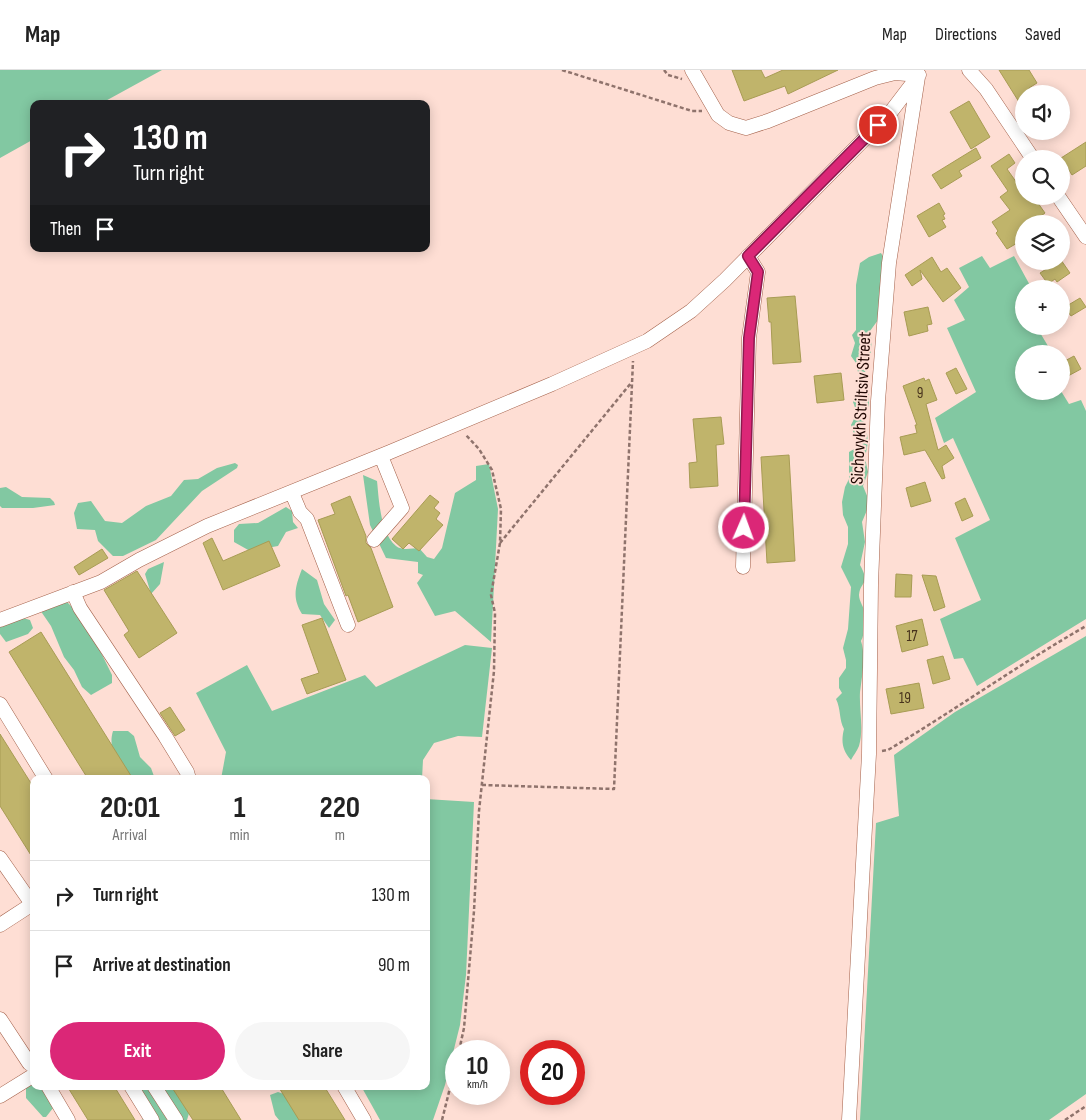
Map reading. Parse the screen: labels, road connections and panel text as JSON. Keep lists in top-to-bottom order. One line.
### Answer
{"streets":{"street":["Sichovykh Striltsiv Street"]},"house_numbers":["9","17","19"],"page":{"header":"Map","nav":["Map","Directions","Saved"],"map_buttons":["+","−"],"turn":["130 m","Turn right"],"then":"Then","eta":["20:01","Arrival","1","min","220","m"],"list":[{"name":"Turn right","value":"130 m"},{"name":"Arrive at destination","value":"90 m"}],"buttons":["Exit","Share"],"speed":"10 km/h","limit":"20"}}
